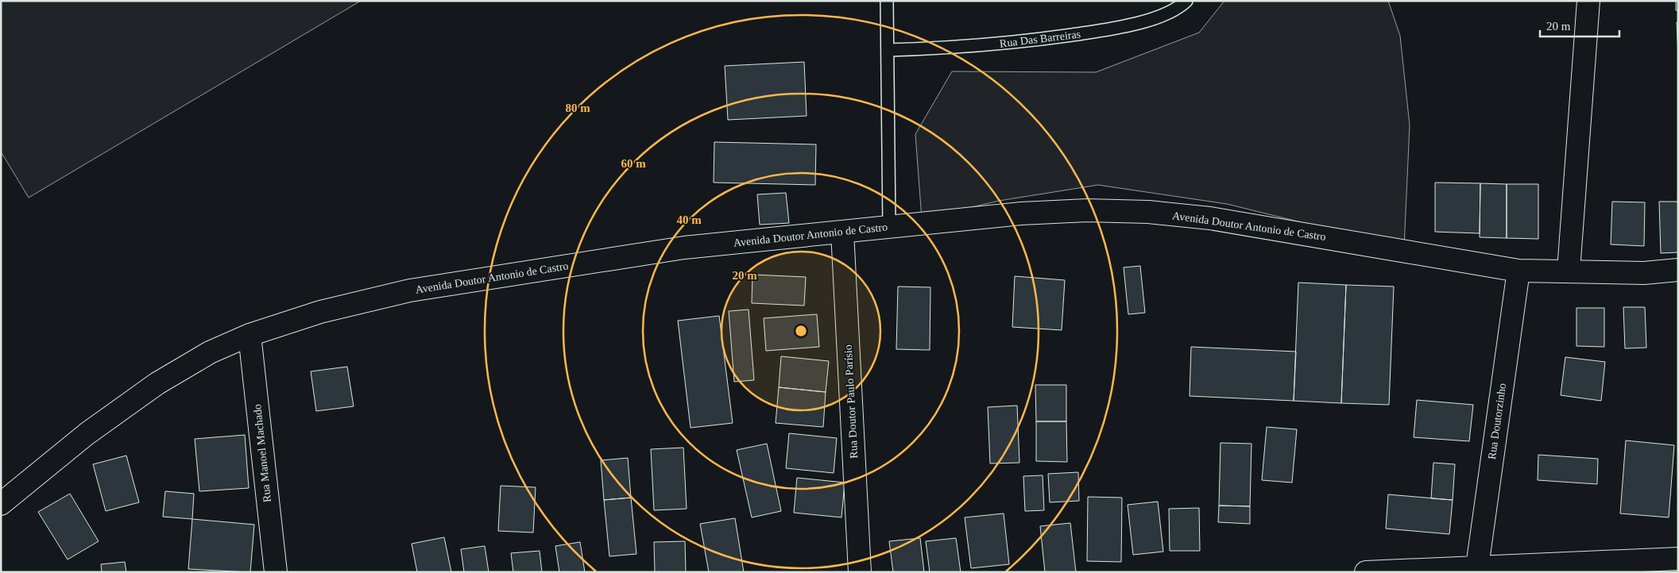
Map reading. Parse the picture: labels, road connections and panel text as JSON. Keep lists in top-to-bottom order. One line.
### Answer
{"streets":{"street":["Avenida Doutor Antonio de Castro","Rua Doutor Paulo Parísio","Rua Doutorzinho","Rua Manoel Machado"],"lane":["Rua Das Barreiras"]},"crossings":[["Avenida Doutor Antonio de Castro","Rua Doutor Paulo Parísio"],["Avenida Doutor Antonio de Castro","Rua Doutorzinho"],["Avenida Doutor Antonio de Castro","Rua Manoel Machado"]],"scale_bar":"20 m","rings":["80 m","60 m","40 m","20 m"]}
